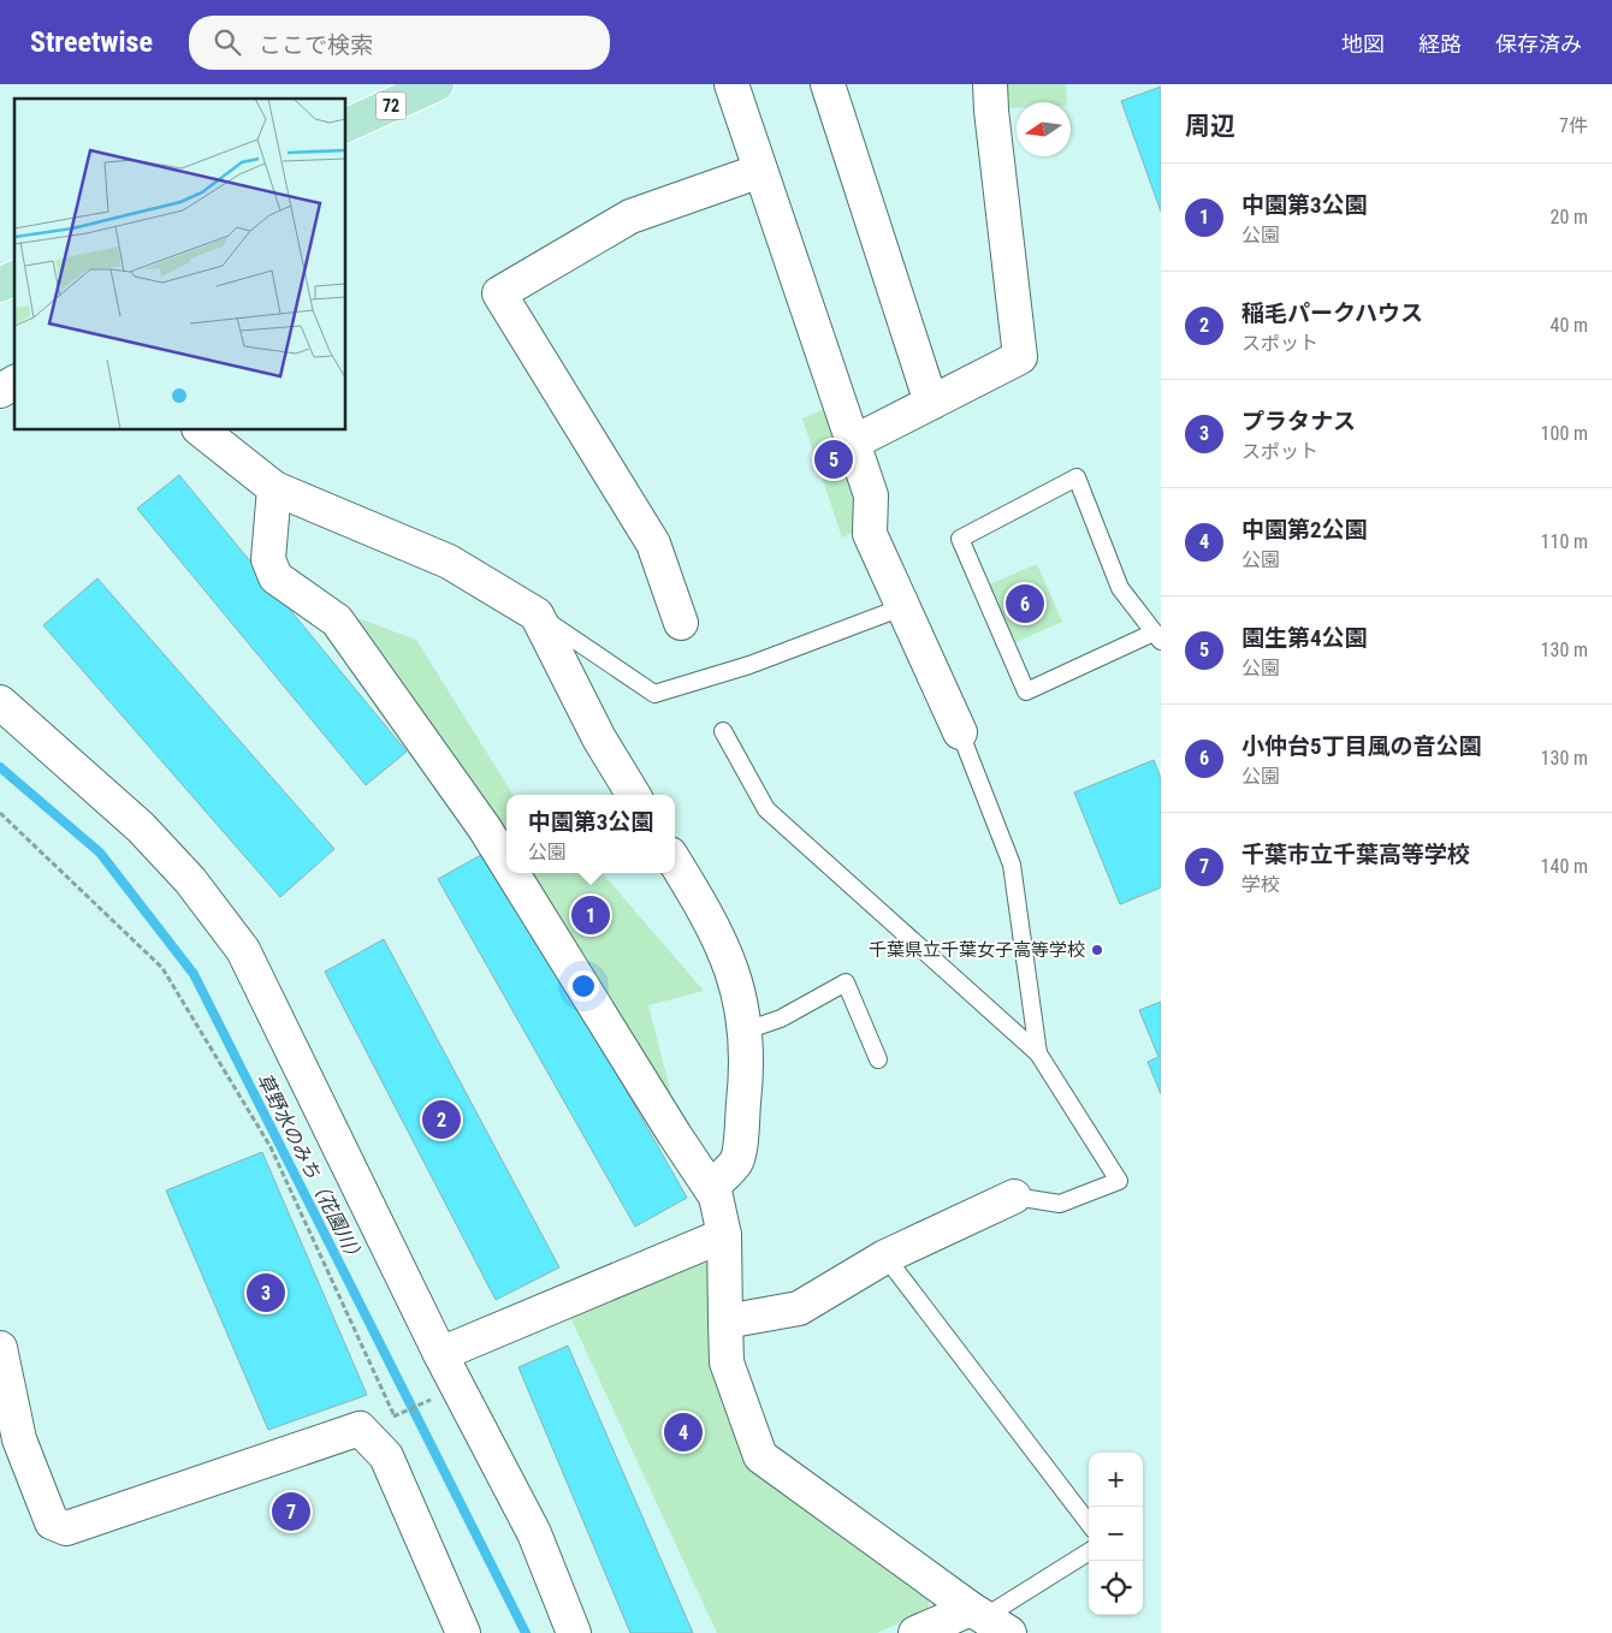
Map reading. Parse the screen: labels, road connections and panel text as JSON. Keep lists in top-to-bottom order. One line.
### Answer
{"streets":{"main road":["72"]},"water":["草野水のみち（花園川）"],"places":["千葉県立千葉女子高等学校"],"north":"left","page":{"header":"Streetwise","search":"ここで検索","nav":["地図","経路","保存済み"],"heading":["周辺","7件"],"list":[{"mark":"1","name":"中園第3公園","note":"公園","value":"20 m"},{"mark":"2","name":"稲毛パークハウス","note":"スポット","value":"40 m"},{"mark":"3","name":"プラタナス","note":"スポット","value":"100 m"},{"mark":"4","name":"中園第2公園","note":"公園","value":"110 m"},{"mark":"5","name":"園生第4公園","note":"公園","value":"130 m"},{"mark":"6","name":"小仲台5丁目風の音公園","note":"公園","value":"130 m"},{"mark":"7","name":"千葉市立千葉高等学校","note":"学校","value":"140 m"}],"pins":["5","6","1","2","3","4","7"],"popup":["中園第3公園","公園"],"map_buttons":["+","−"]}}
